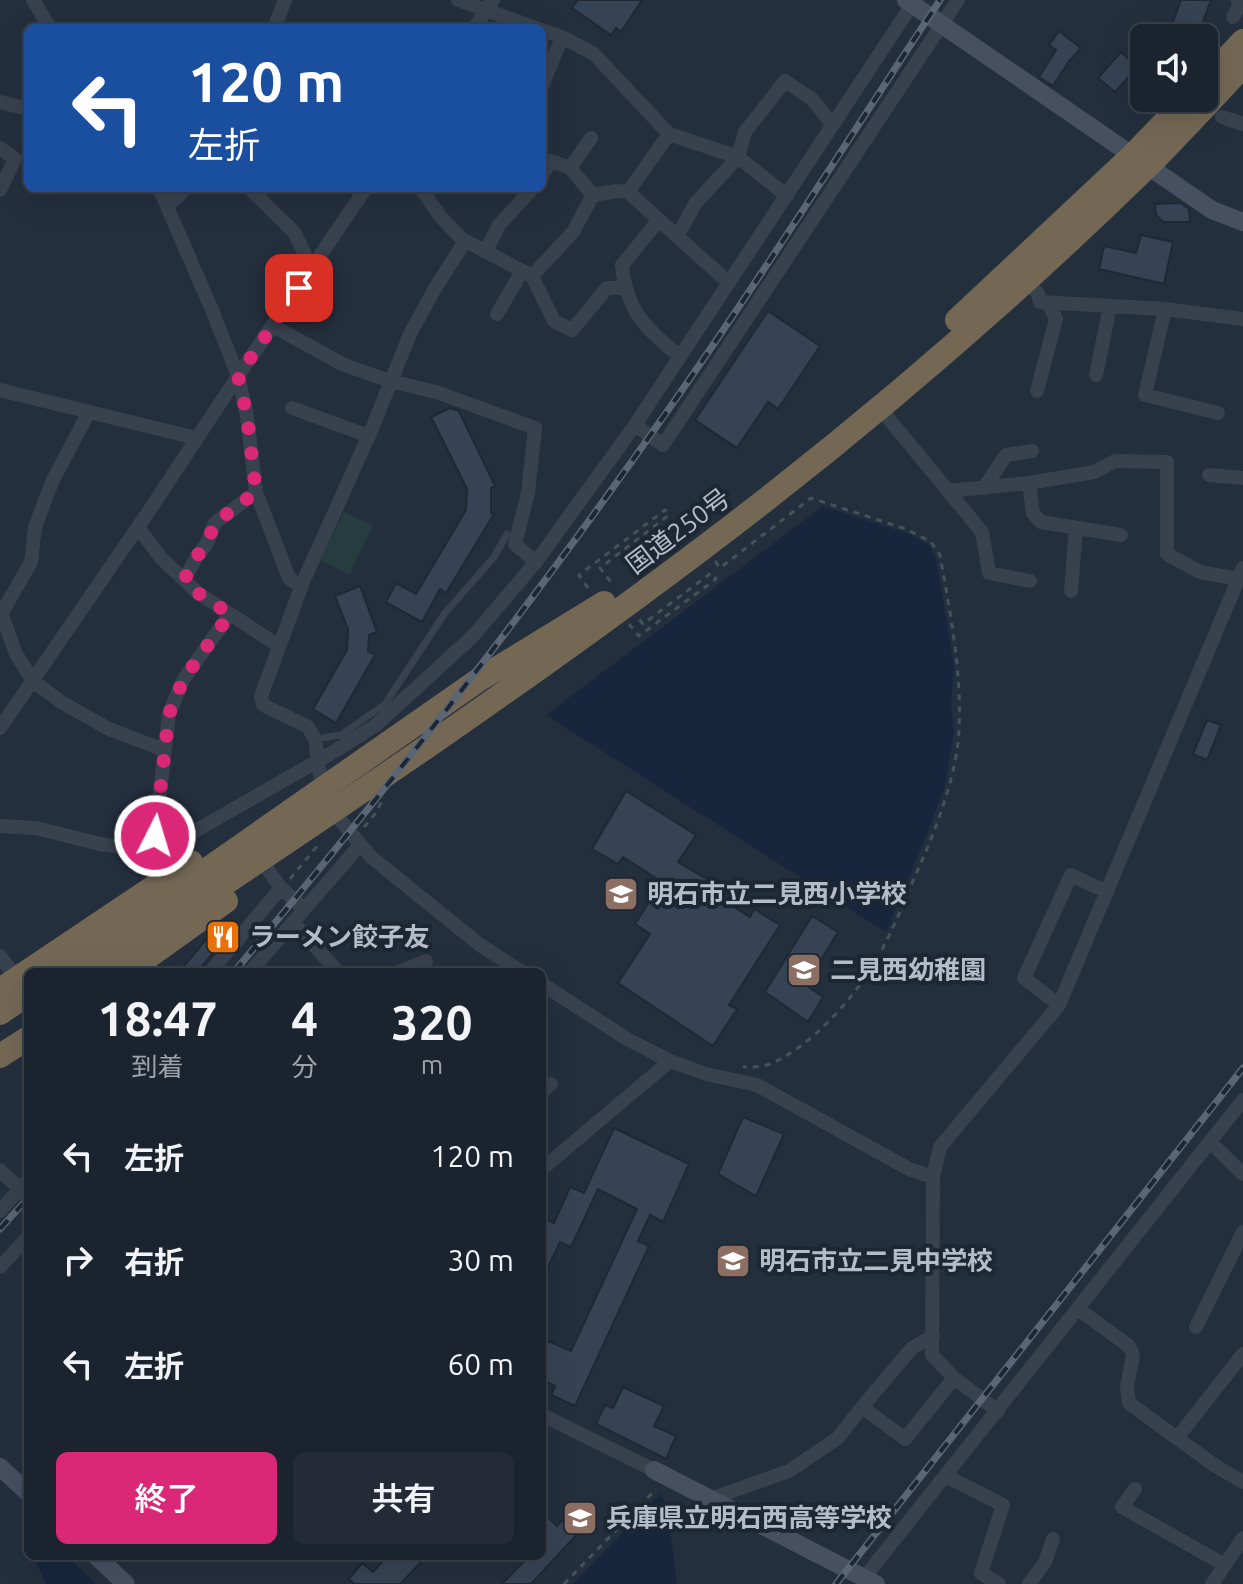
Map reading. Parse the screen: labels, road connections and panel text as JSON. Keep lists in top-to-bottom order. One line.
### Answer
{"streets":{"highway":["国道250号"]},"places":{"school or university":["明石市立二見西小学校","二見西幼稚園","明石市立二見中学校","兵庫県立明石西高等学校"],"restaurant":["ラーメン餃子友"]},"page":{"turn":["120 m","左折"],"eta":["18:47","到着","4","分","320","m"],"list":[{"name":"左折","value":"120 m"},{"name":"右折","value":"30 m"},{"name":"左折","value":"60 m"}],"buttons":["終了","共有"]}}
